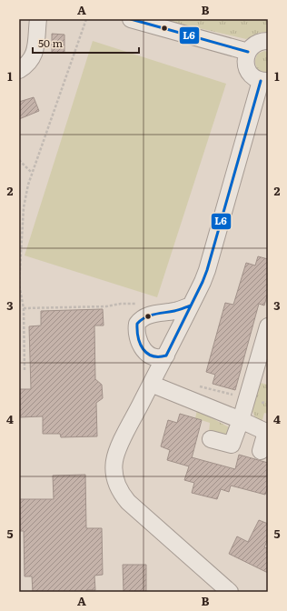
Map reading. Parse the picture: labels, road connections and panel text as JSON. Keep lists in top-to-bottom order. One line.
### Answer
{"lines":["transit line L6"],"scale_bar":"50 m","grid":{"columns":["A","B"],"rows":["1","2","3","4","5"]}}
